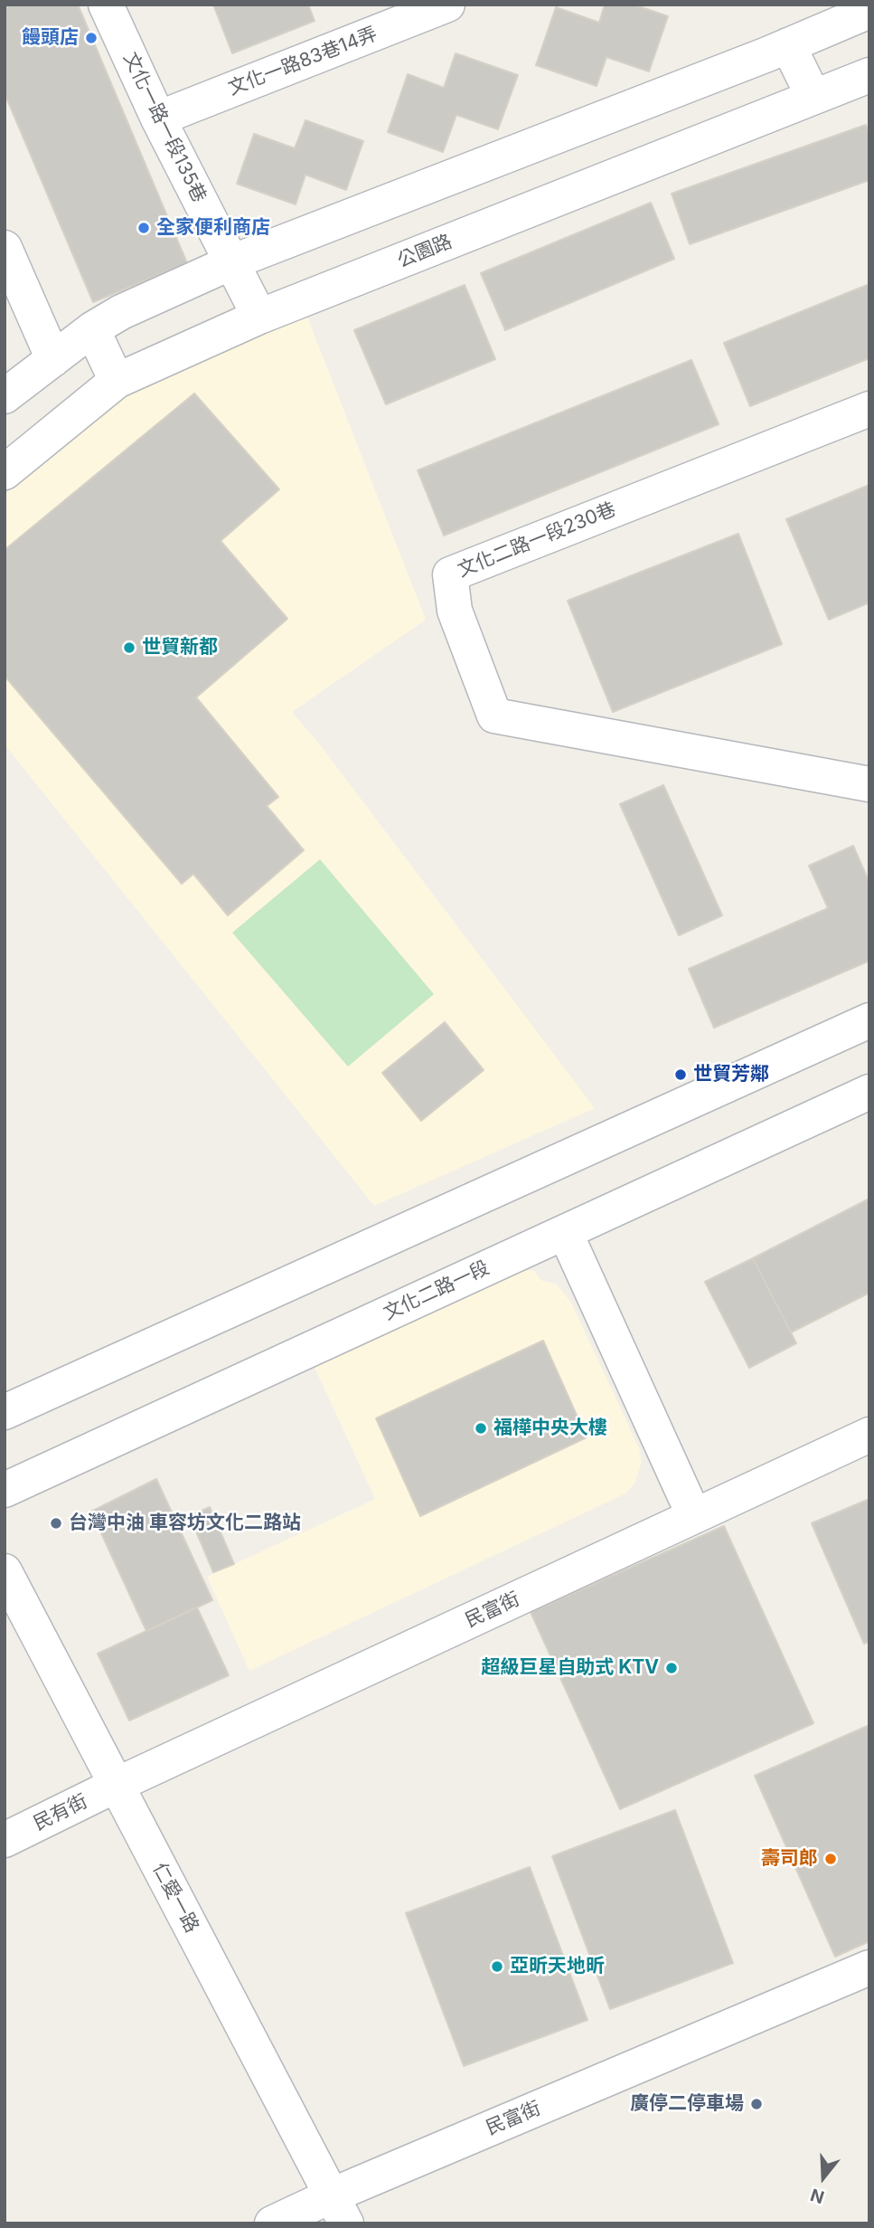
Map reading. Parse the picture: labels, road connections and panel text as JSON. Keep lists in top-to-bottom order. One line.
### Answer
{"streets":{"street":["文化一路83巷14弄","文化一路一段135巷","公園路","文化二路一段230巷","文化二路一段","民富街","民有街","仁愛一路"]},"crossings":[["文化一路83巷14弄","文化一路一段135巷"],["文化一路一段135巷","公園路"],["民富街","民有街"],["民富街","仁愛一路"],["民有街","仁愛一路"]],"places":["饅頭店","全家便利商店","世貿新都","世貿芳鄰","福樺中央大樓","台灣中油 車容坊文化二路站","超級巨星自助式 KTV","壽司郎","亞昕天地昕","廣停二停車場"],"north":"bottom"}
